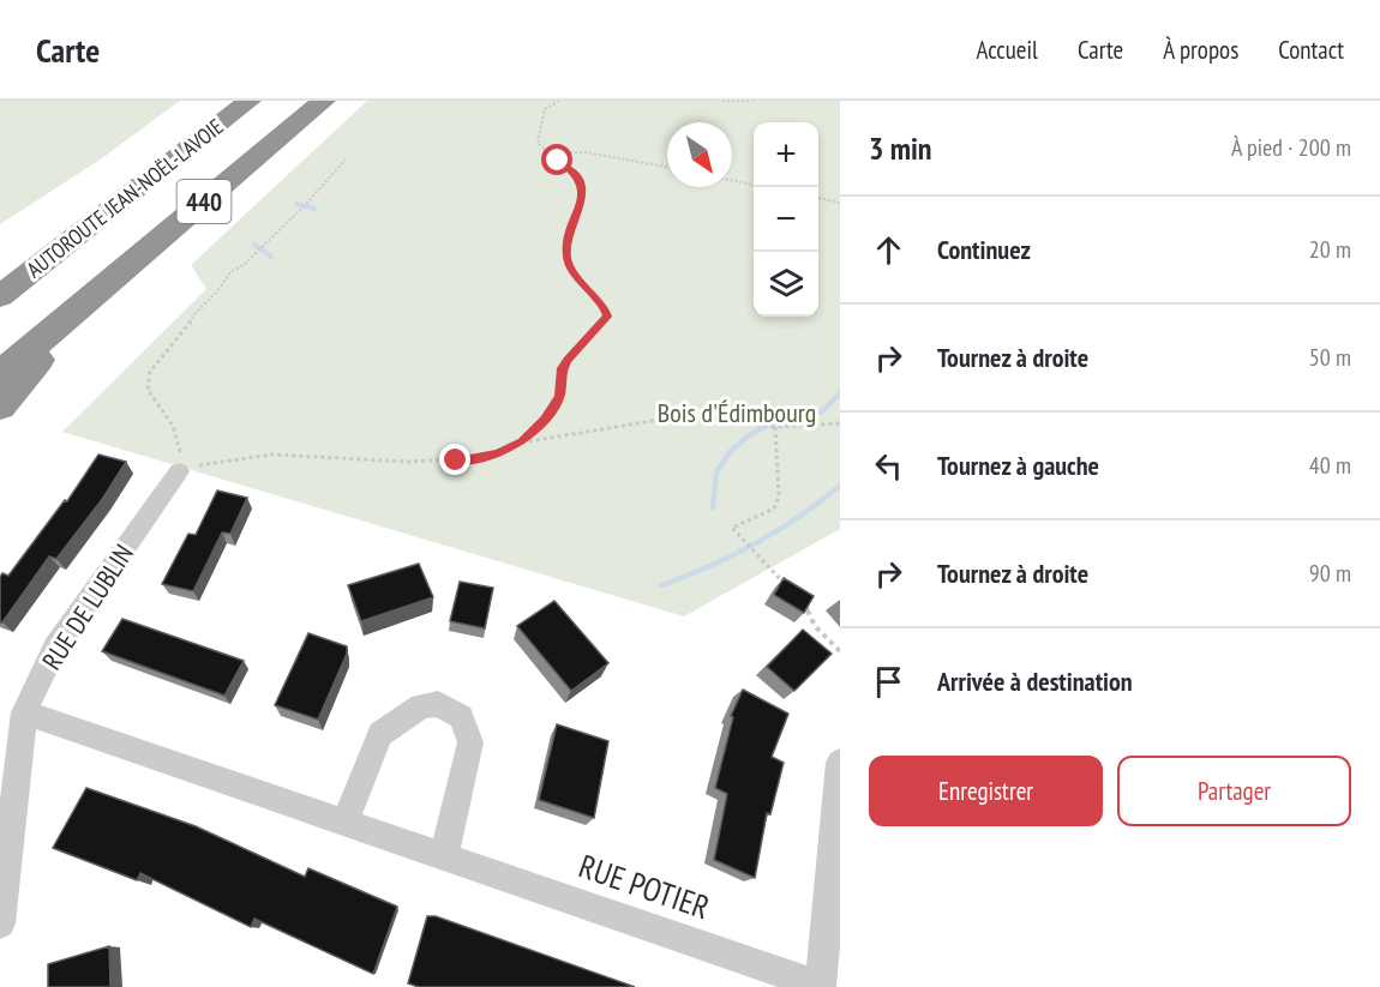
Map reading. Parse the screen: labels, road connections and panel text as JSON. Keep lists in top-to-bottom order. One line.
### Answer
{"streets":{"highway":["AUTOROUTE JEAN-NOËL-LAVOIE","440"],"street":["RUE DE LUBLIN","RUE POTIER"]},"crossings":[["RUE DE LUBLIN","RUE POTIER"]],"parks":["Bois d'Édimbourg"],"north":"bottom right","page":{"header":"Carte","nav":["Accueil","Carte","À propos","Contact"],"heading":["3 min","À pied · 200 m"],"map_buttons":["+","−"],"list":[["Continuez","20 m"],["Tournez à droite","50 m"],["Tournez à gauche","40 m"],["Tournez à droite","90 m"],"Arrivée à destination"],"buttons":["Enregistrer","Partager"]}}
